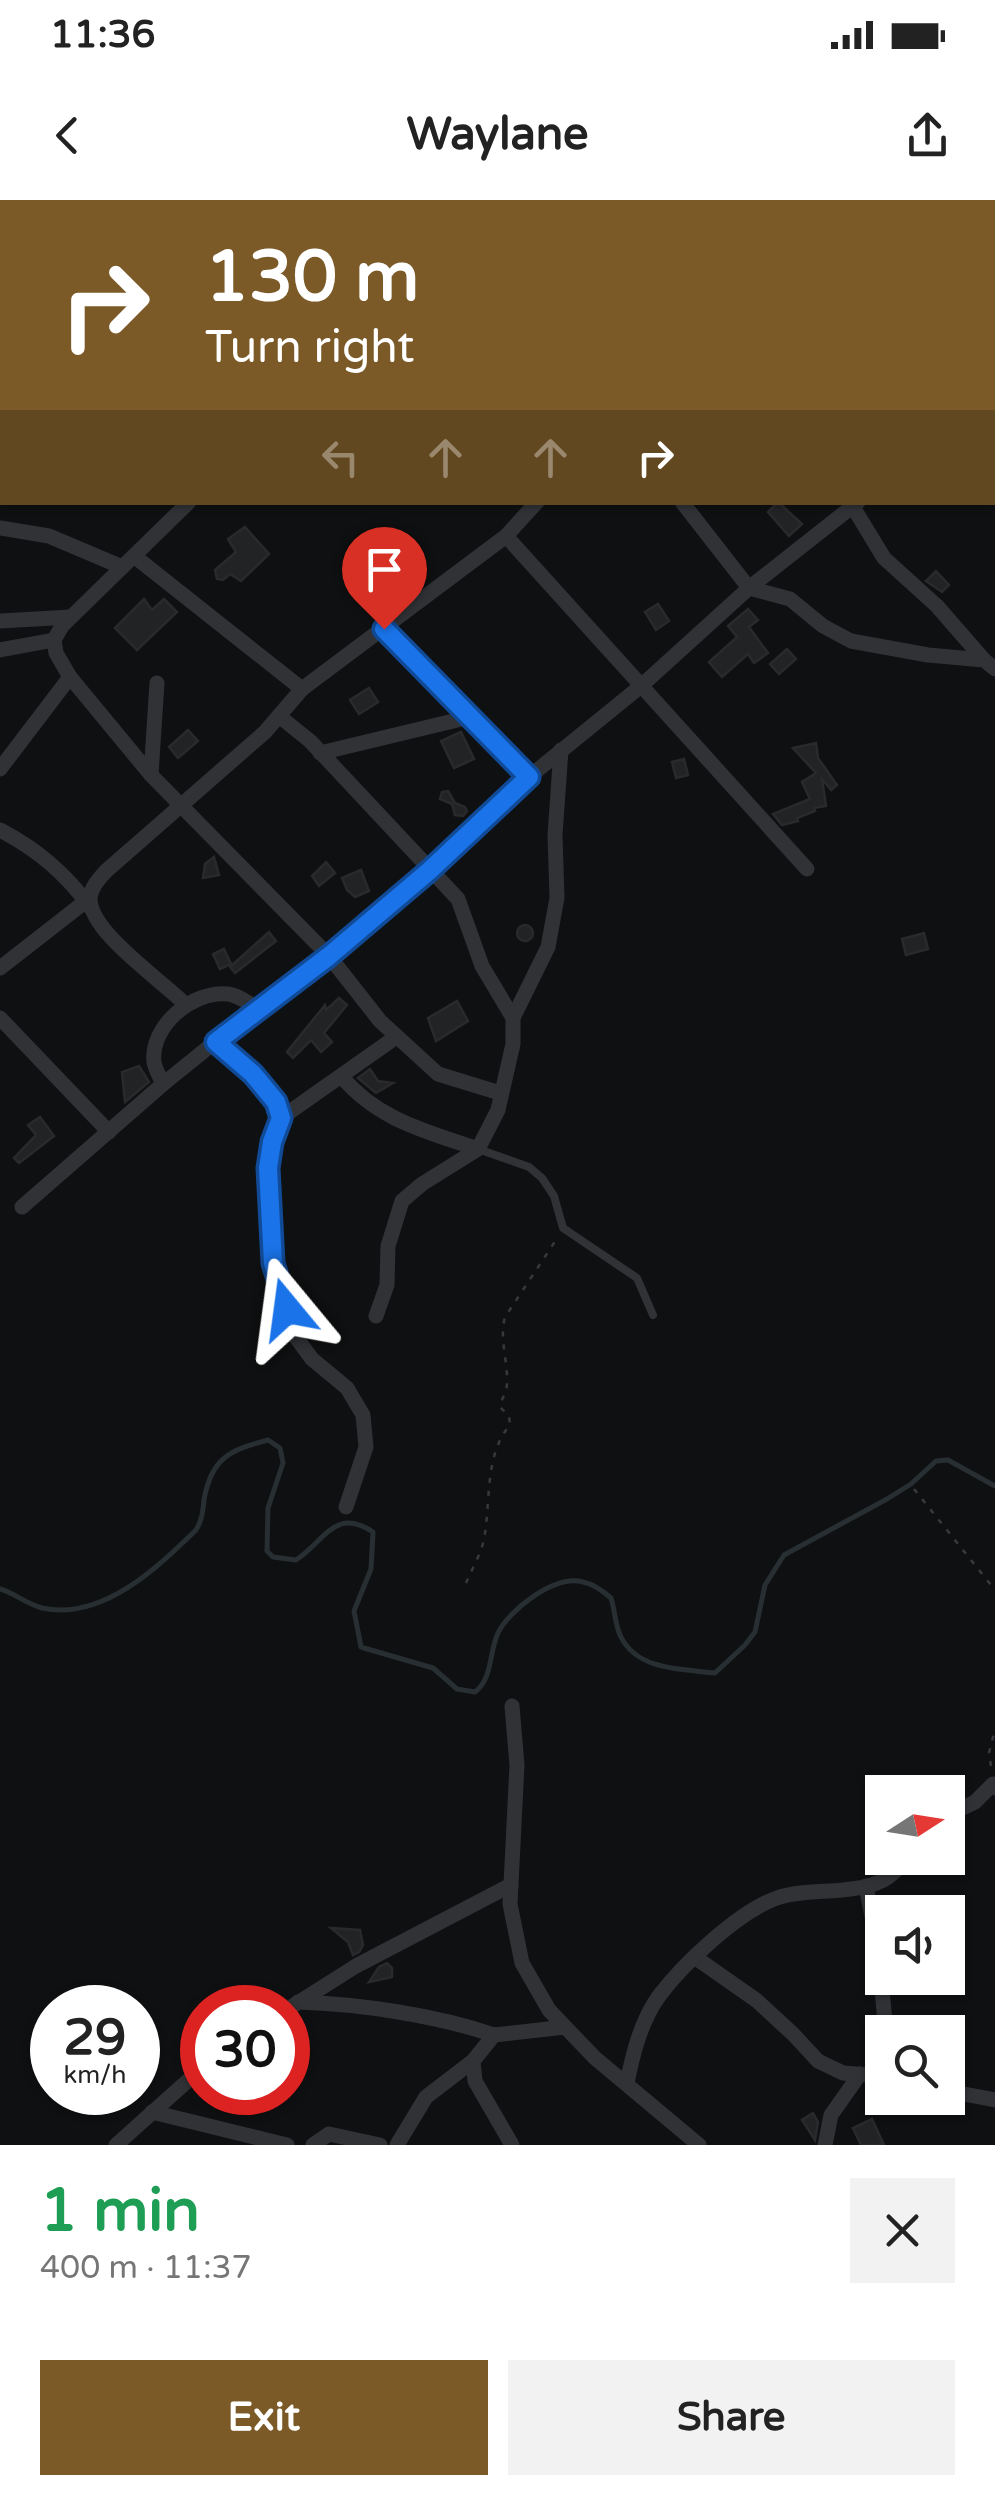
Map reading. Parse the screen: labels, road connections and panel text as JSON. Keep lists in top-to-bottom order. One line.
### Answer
{"north":"right","page":{"status":"11:36","header":"Waylane","turn":["130 m","Turn right"],"speed":"29 km/h","limit":"30","heading":["1 min","400 m · 11:37"],"buttons":["Exit","Share"]}}
